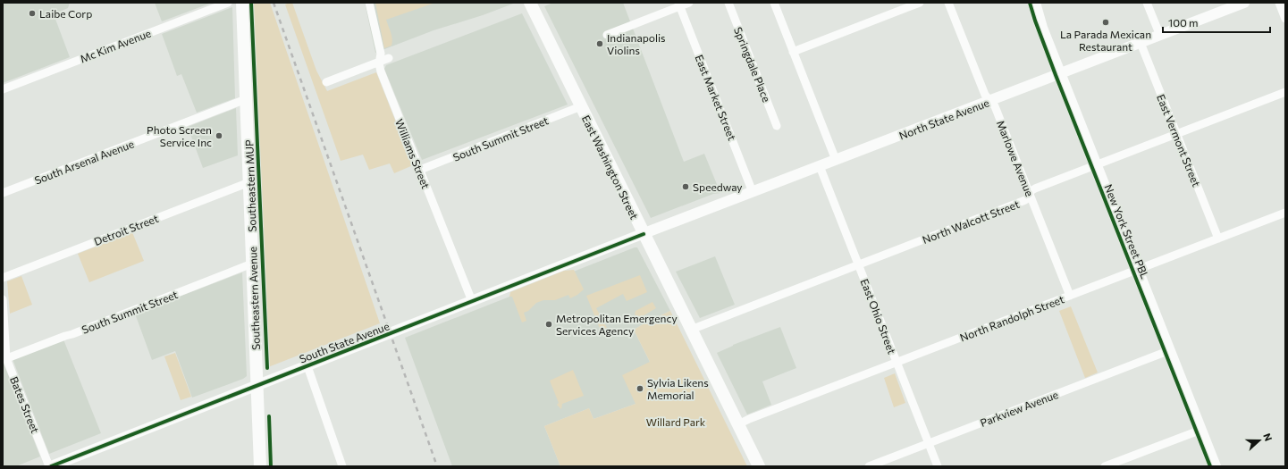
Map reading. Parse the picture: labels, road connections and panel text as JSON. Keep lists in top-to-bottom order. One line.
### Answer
{"streets":{"main road":["East Washington Street","Southeastern Avenue"],"street":["Mc Kim Avenue","Springdale Place","East Market Street","North State Avenue","South Summit Street","East Vermont Street","Williams Street","Marlowe Avenue","South Arsenal Avenue","North Walcott Street","Detroit Street","East Ohio Street","North Randolph Street","South State Avenue","Bates Street","Parkview Avenue"],"cycle path":["Southeastern MUP","New York Street PBL"]},"crossings":[["East Market Street","North State Avenue"],["North State Avenue","East Vermont Street"],["North State Avenue","Marlowe Avenue"],["North State Avenue","East Washington Street"],["North State Avenue","East Ohio Street"],["North State Avenue","South State Avenue"],["South Summit Street","Williams Street"],["South Summit Street","East Washington Street"],["South Summit Street","Southeastern Avenue"],["South Summit Street","Bates Street"],["East Vermont Street","North Walcott Street"],["East Vermont Street","North Randolph Street"],["Williams Street","South State Avenue"],["Marlowe Avenue","North Walcott Street"],["Marlowe Avenue","North Randolph Street"],["South Arsenal Avenue","Southeastern Avenue"],["East Washington Street","North Walcott Street"],["East Washington Street","North Randolph Street"],["East Washington Street","South State Avenue"],["North Walcott Street","East Ohio Street"],["Detroit Street","Southeastern Avenue"],["Southeastern Avenue","South State Avenue"],["East Ohio Street","North Randolph Street"],["East Ohio Street","Parkview Avenue"],["South State Avenue","Bates Street"]],"parks":["Willard Park"],"places":["Laibe Corp","La Parada Mexican Restaurant","Indianapolis Violins","Photo Screen Service Inc","Speedway","Metropolitan Emergency Services Agency","Sylvia Likens Memorial"],"scale_bar":"100 m","north":"right"}
